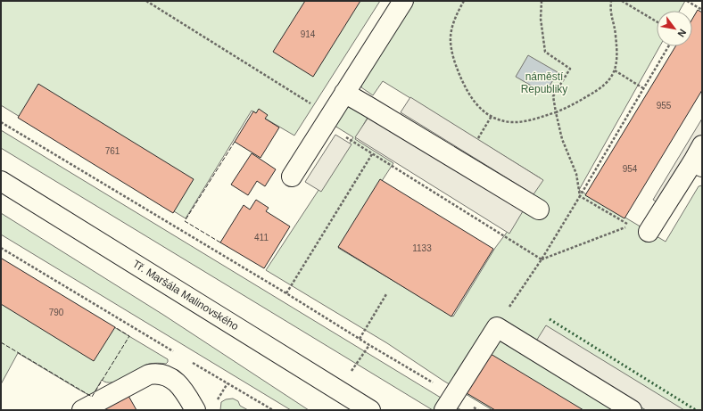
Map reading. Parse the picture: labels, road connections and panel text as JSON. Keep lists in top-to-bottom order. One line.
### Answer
{"streets":{"main road":["Tř. Maršála Malinovského"]},"parks":["náměstí Republiky"],"house_numbers":["914","955","761","954","411","1133","790"],"north":"bottom right"}
